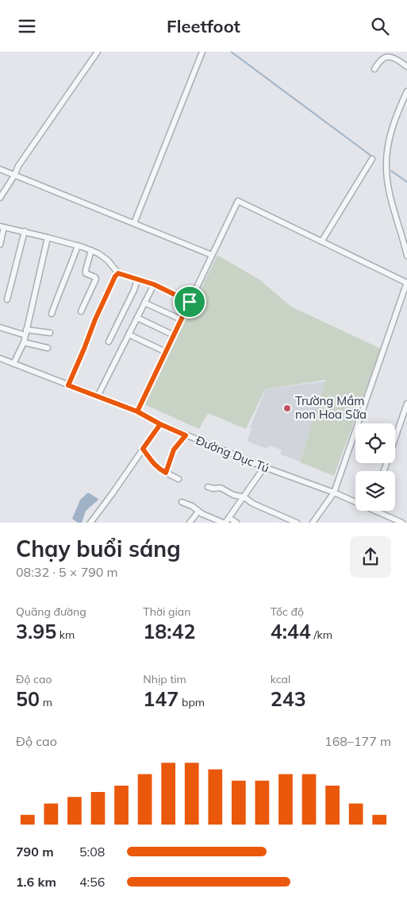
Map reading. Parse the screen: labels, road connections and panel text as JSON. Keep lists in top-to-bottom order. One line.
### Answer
{"streets":{"street":["Đường Dục Tú"]},"places":["Trường Mầm non Hoa Sữa"],"page":{"header":"Fleetfoot","heading":["Chạy buổi sáng","08:32 · 5 × 790 m"],"stats":[["Quãng đường","3.95 km"],["Thời gian","18:42"],["Tốc độ","4:44 /km"],["Độ cao","50 m"],["Nhịp tim","147 bpm"],["kcal","243"]],"chart":["Độ cao","168–177 m"],"list":[{"name":"790 m","note":"5:08"},{"name":"1.6 km","note":"4:56"}]}}
